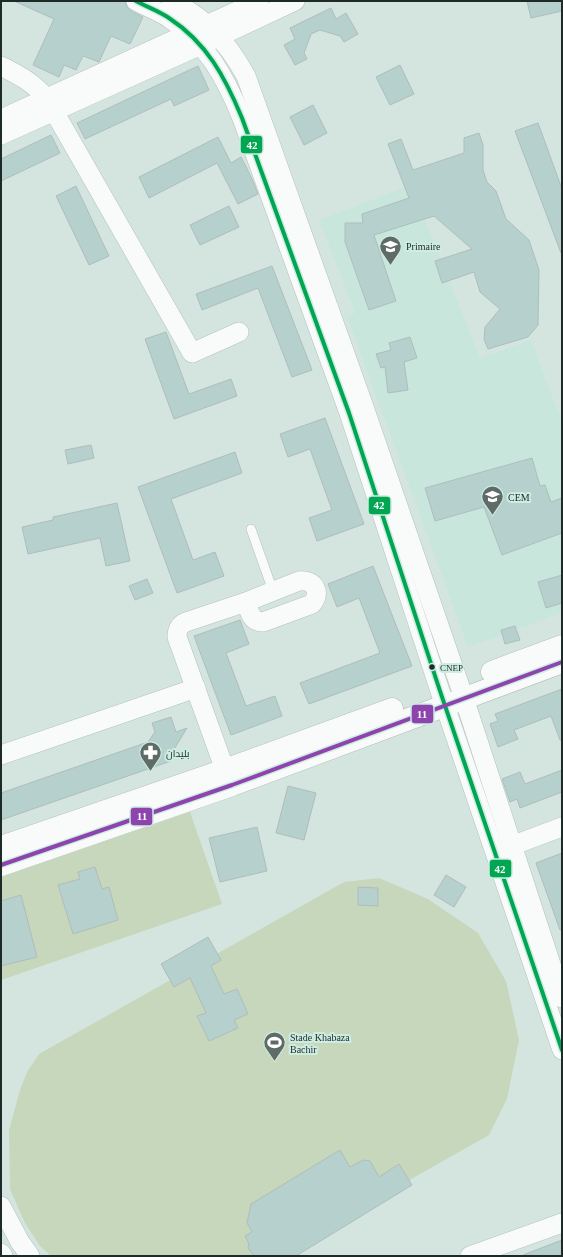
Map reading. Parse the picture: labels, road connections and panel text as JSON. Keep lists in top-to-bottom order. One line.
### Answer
{"places":{"school or university":["Primaire","CEM"],"other":["CNEP"],"pharmacy":["بليدان"],"sports":["Stade Khabaza Bachir"]},"lines":["transit line 42","transit line 11"]}
